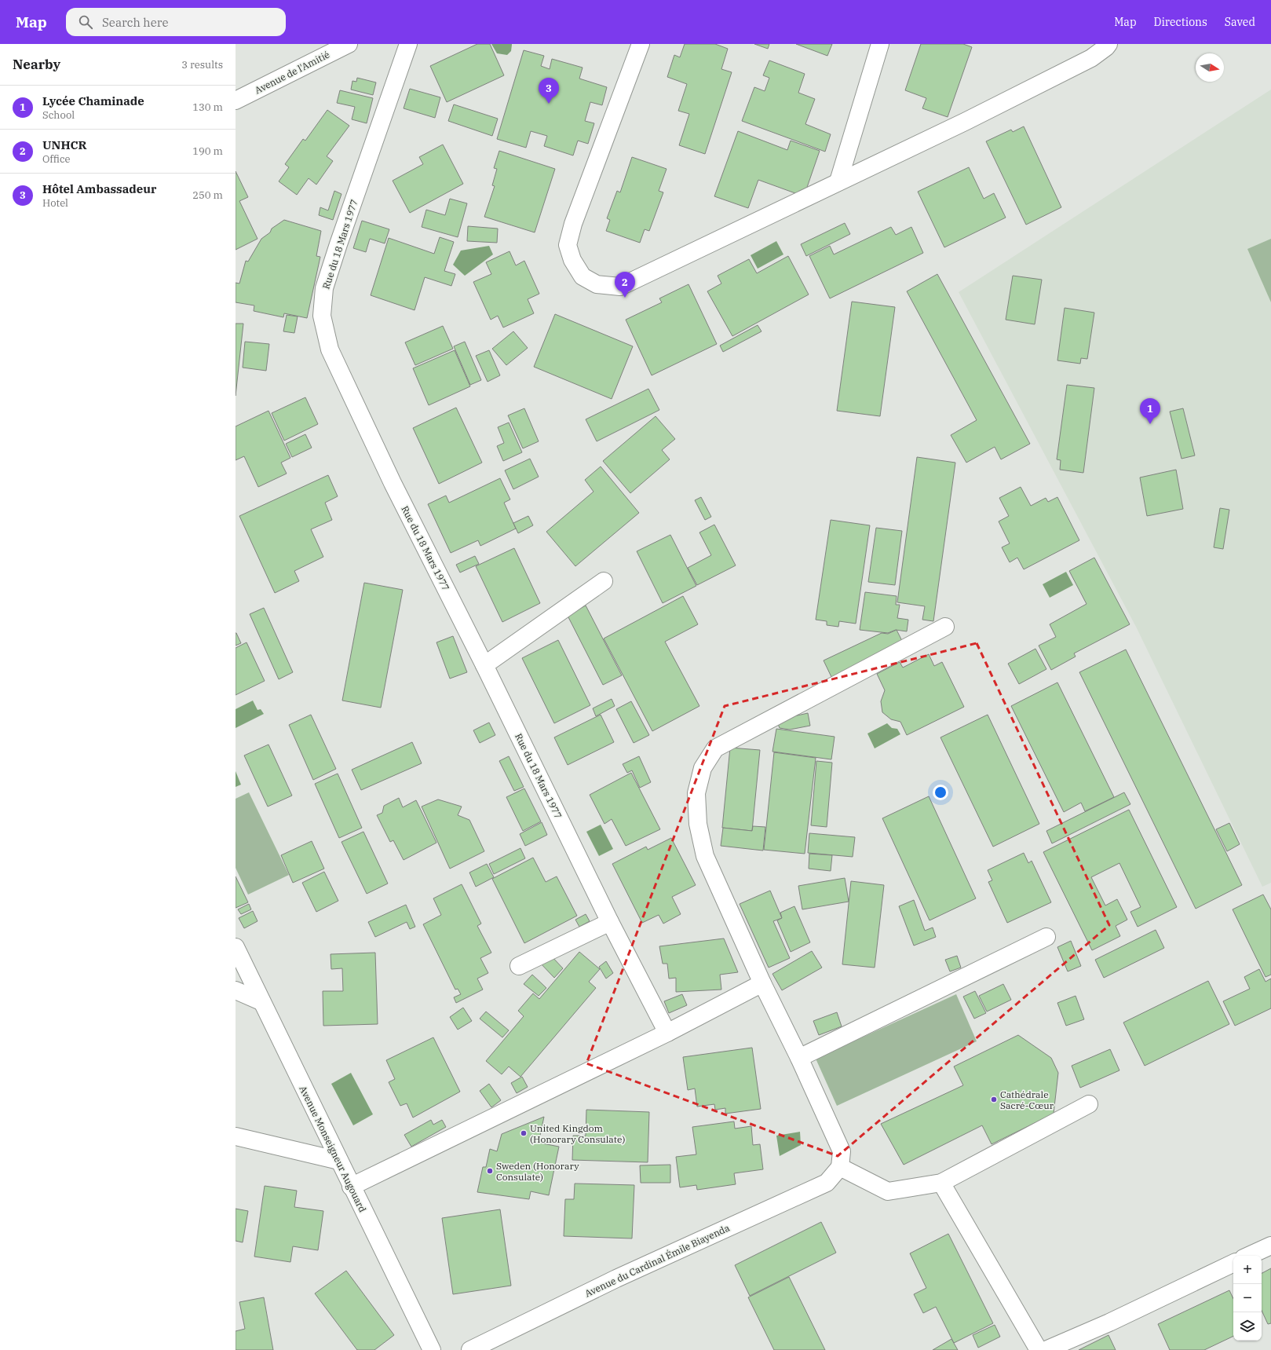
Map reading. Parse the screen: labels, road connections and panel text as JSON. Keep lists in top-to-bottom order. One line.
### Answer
{"streets":{"street":["Avenue de l'Amitié","Rue du 18 Mars 1977","Avenue Monseigneur Augouard","Avenue du Cardinal Émile Biayenda"]},"places":["Cathédrale Sacré-Cœur","United Kingdom (Honorary Consulate)","Sweden (Honorary Consulate)"],"north":"right","page":{"header":"Map","search":"Search here","nav":["Map","Directions","Saved"],"heading":["Nearby","3 results"],"pins":["3","2","1"],"list":[{"mark":"1","name":"Lycée Chaminade","note":"School","value":"130 m"},{"mark":"2","name":"UNHCR","note":"Office","value":"190 m"},{"mark":"3","name":"Hôtel Ambassadeur","note":"Hotel","value":"250 m"}],"map_buttons":["+","−"]}}
